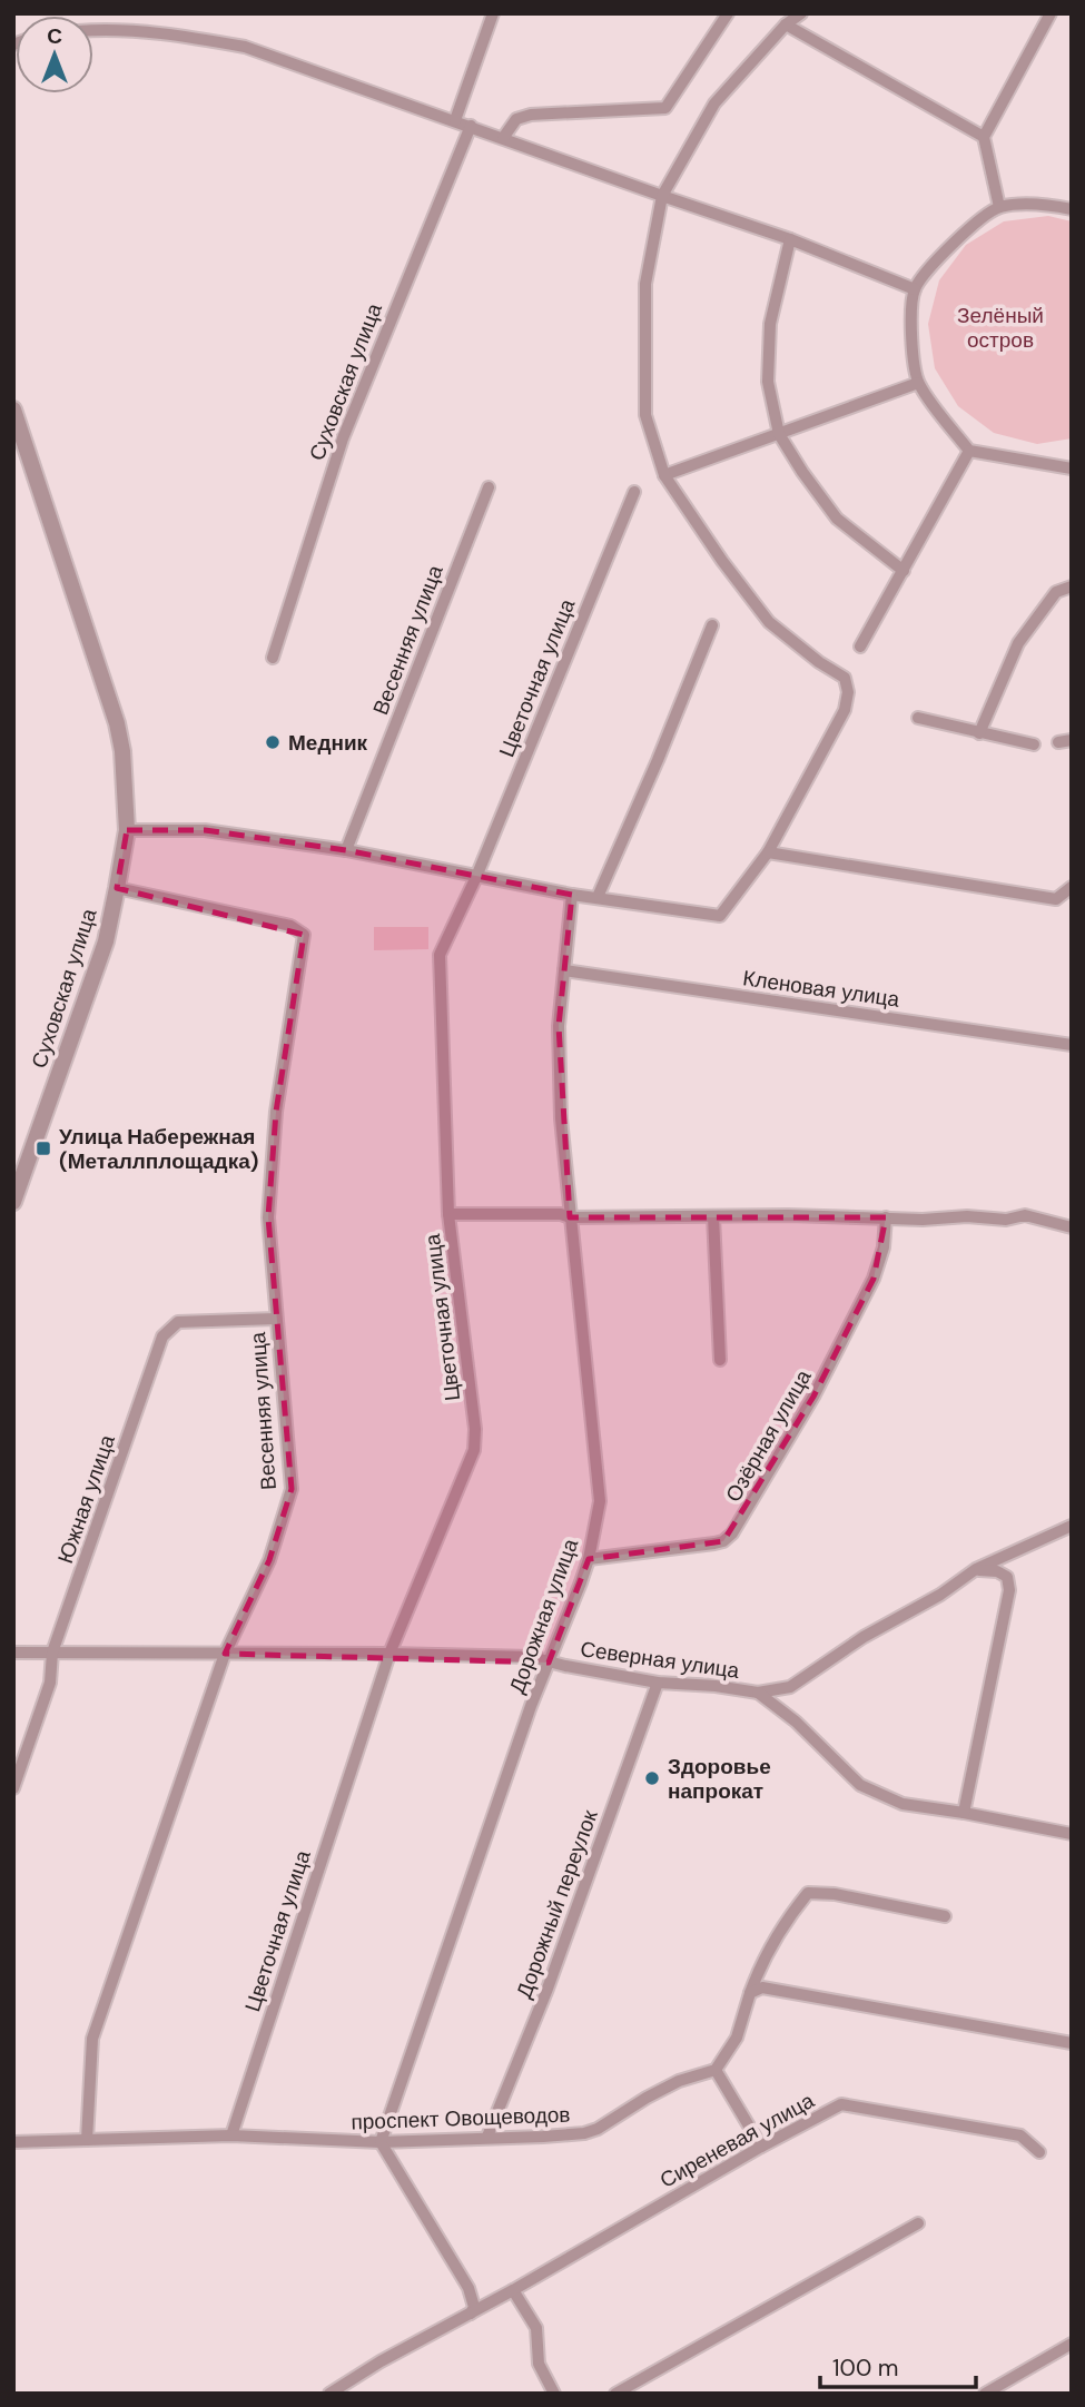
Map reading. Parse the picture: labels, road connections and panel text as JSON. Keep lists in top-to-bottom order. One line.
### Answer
{"streets":{"street":["Суховская улица","Весенняя улица","Цветочная улица","Кленовая улица","Озёрная улица","Южная улица","Дорожная улица","Северная улица","Дорожный переулок","проспект Овощеводов","Сиреневая улица"]},"crossings":[["Суховская улица","Весенняя улица"],["Весенняя улица","Южная улица"],["Весенняя улица","Северная улица"],["Весенняя улица","проспект Овощеводов"],["Цветочная улица","Северная улица"],["Цветочная улица","проспект Овощеводов"],["Кленовая улица","Дорожная улица"],["Озёрная улица","Дорожная улица"],["Южная улица","Северная улица"],["Дорожная улица","Северная улица"],["Дорожная улица","проспект Овощеводов"],["Северная улица","Дорожный переулок"],["Дорожный переулок","проспект Овощеводов"]],"parks":["Зелёный остров"],"places":{"other":["Медник","Здоровье напрокат"],"transit":["Улица Набережная (Металлплощадка)"]},"scale_bar":"100 m","north":"top"}
